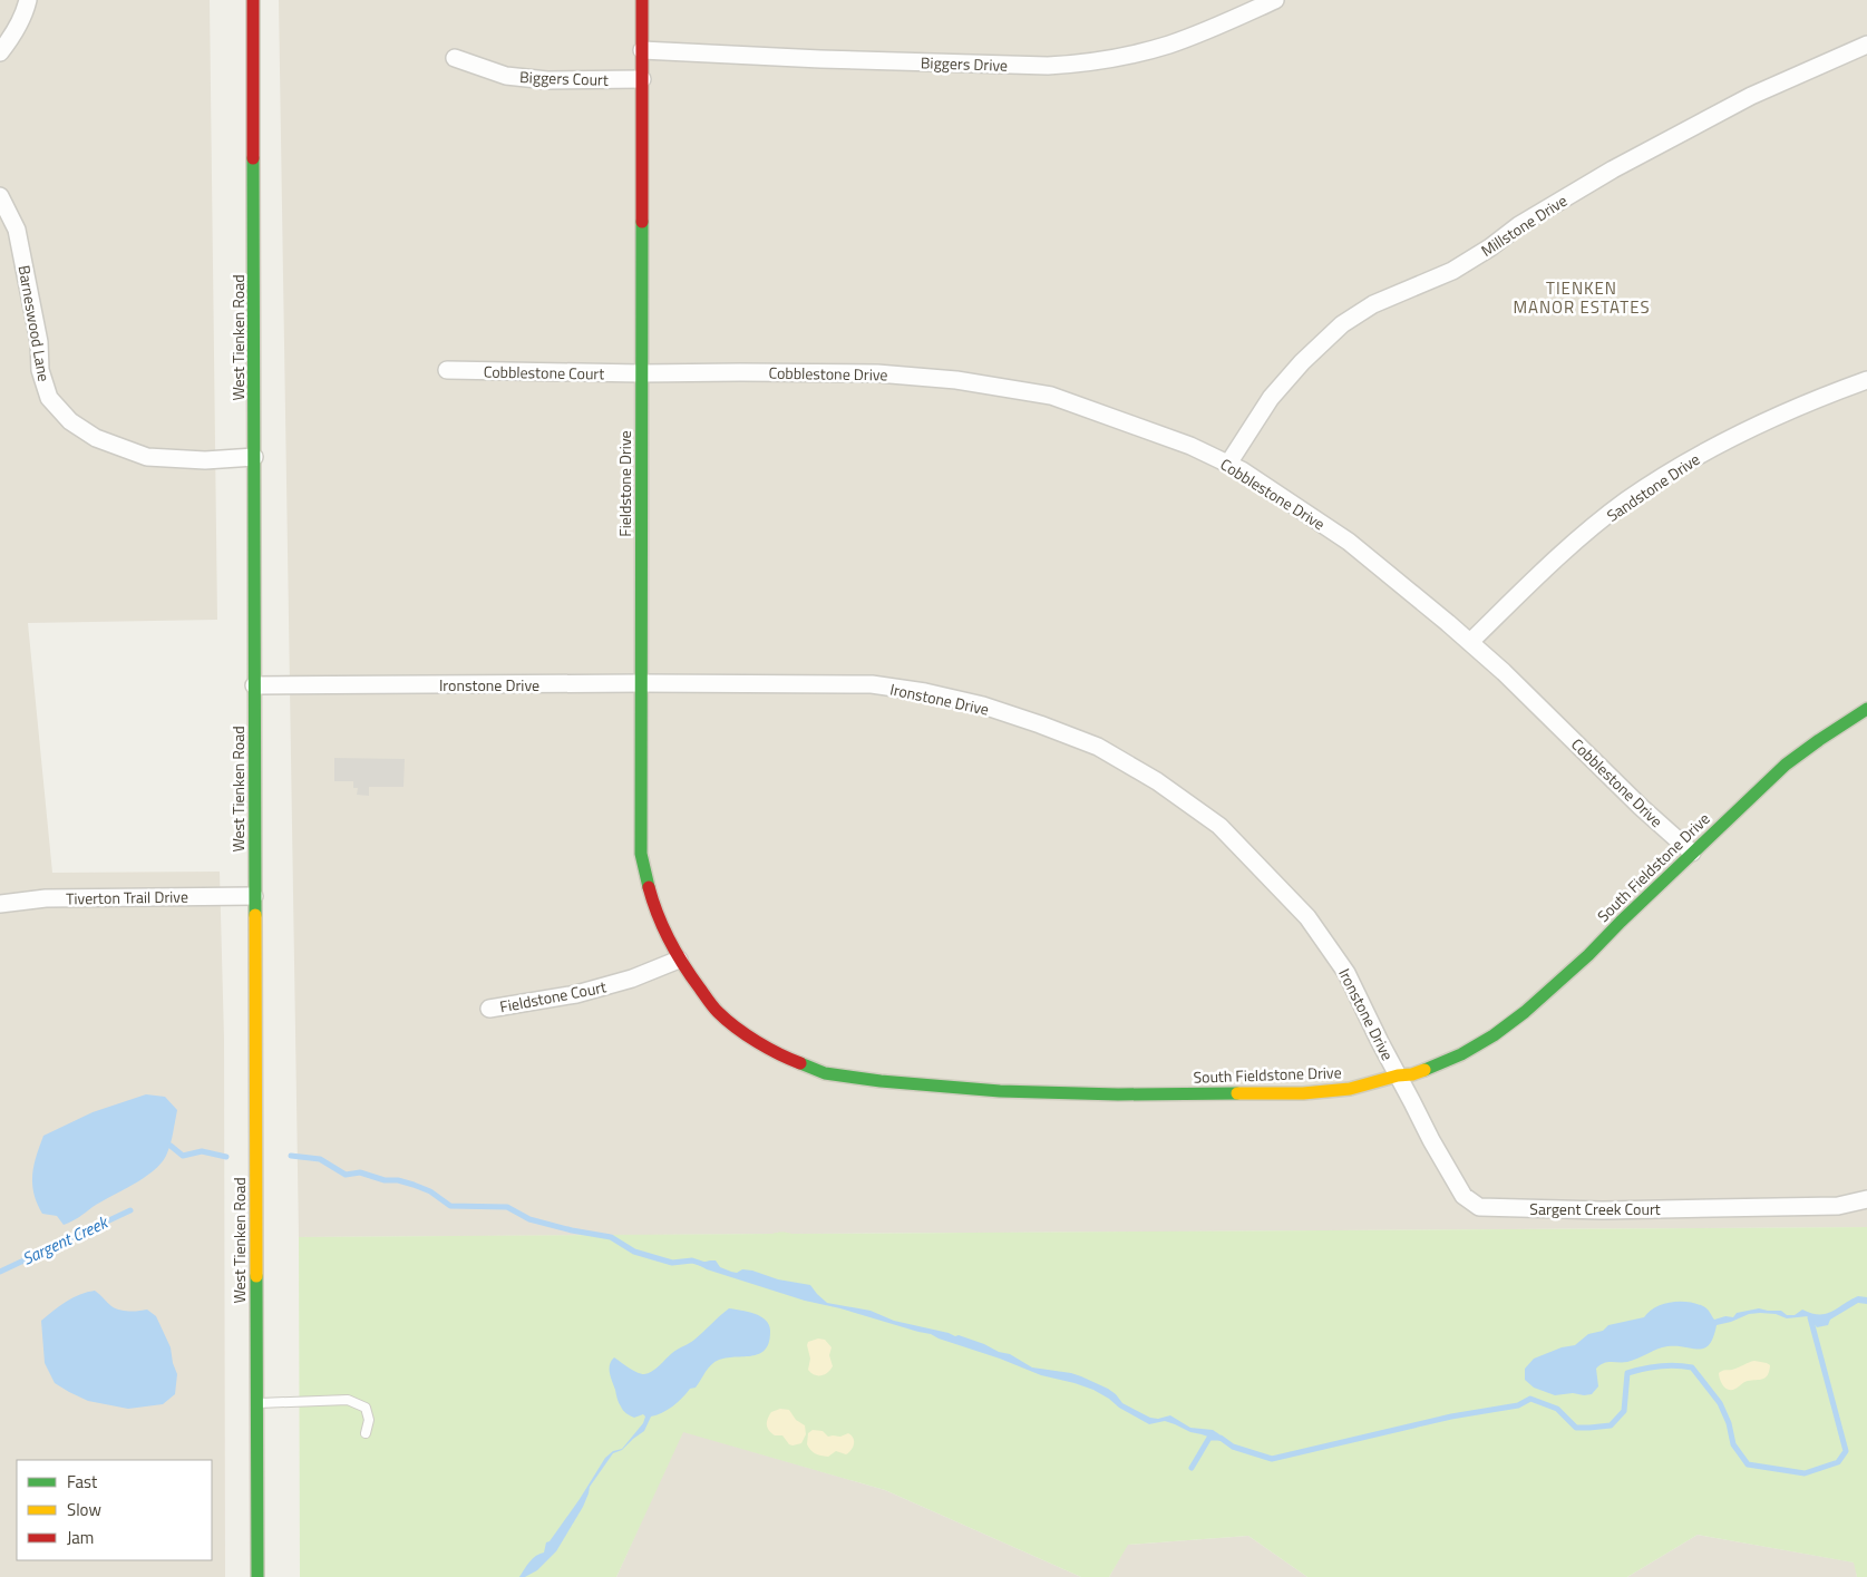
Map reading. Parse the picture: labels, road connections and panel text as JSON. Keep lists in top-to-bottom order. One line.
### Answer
{"streets":{"street":["Biggers Drive","Biggers Court","Millstone Drive","Barneswood Lane","West Tienken Road","Cobblestone Court","Cobblestone Drive","Fieldstone Drive","Sandstone Drive","Ironstone Drive","South Fieldstone Drive","Tiverton Trail Drive","Fieldstone Court","Sargent Creek Court"]},"crossings":[["Biggers Drive","Fieldstone Drive"],["Biggers Court","Fieldstone Drive"],["Millstone Drive","Cobblestone Drive"],["Barneswood Lane","West Tienken Road"],["West Tienken Road","Ironstone Drive"],["West Tienken Road","Tiverton Trail Drive"],["Cobblestone Court","Cobblestone Drive"],["Cobblestone Court","Fieldstone Drive"],["Cobblestone Drive","Fieldstone Drive"],["Cobblestone Drive","Sandstone Drive"],["Cobblestone Drive","South Fieldstone Drive"],["Fieldstone Drive","Ironstone Drive"],["Fieldstone Drive","South Fieldstone Drive"],["Fieldstone Drive","Fieldstone Court"],["Ironstone Drive","South Fieldstone Drive"],["Ironstone Drive","Sargent Creek Court"],["South Fieldstone Drive","Fieldstone Court"],["South Fieldstone Drive","Sargent Creek Court"]],"districts":["TIENKEN MANOR ESTATES"],"water":["Sargent Creek"],"legend":["Fast","Slow","Jam"]}
